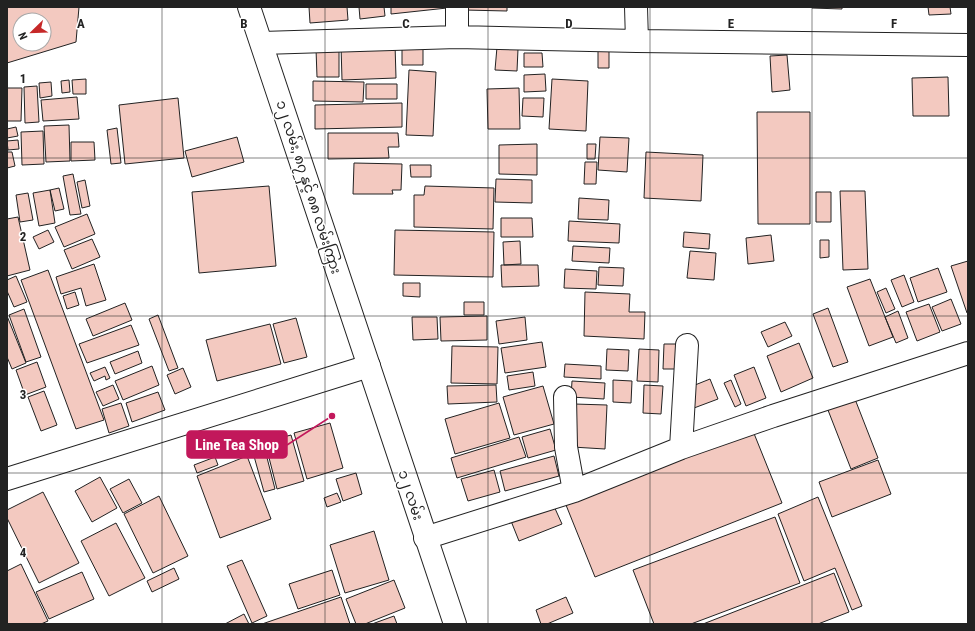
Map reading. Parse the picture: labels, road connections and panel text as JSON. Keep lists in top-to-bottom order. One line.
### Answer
{"streets":{"street":["၁၂ လမ်း, ၈၇ နှင့် ၈၈ လမ်းကြား","၁၂ လမ်း"]},"crossings":[["၁၂ လမ်း, ၈၇ နှင့် ၈၈ လမ်းကြား","၁၂ လမ်း"]],"places":["Line Tea Shop"],"north":"bottom left","grid":{"columns":["A","B","C","D","E","F"],"rows":["1","2","3","4"]}}
